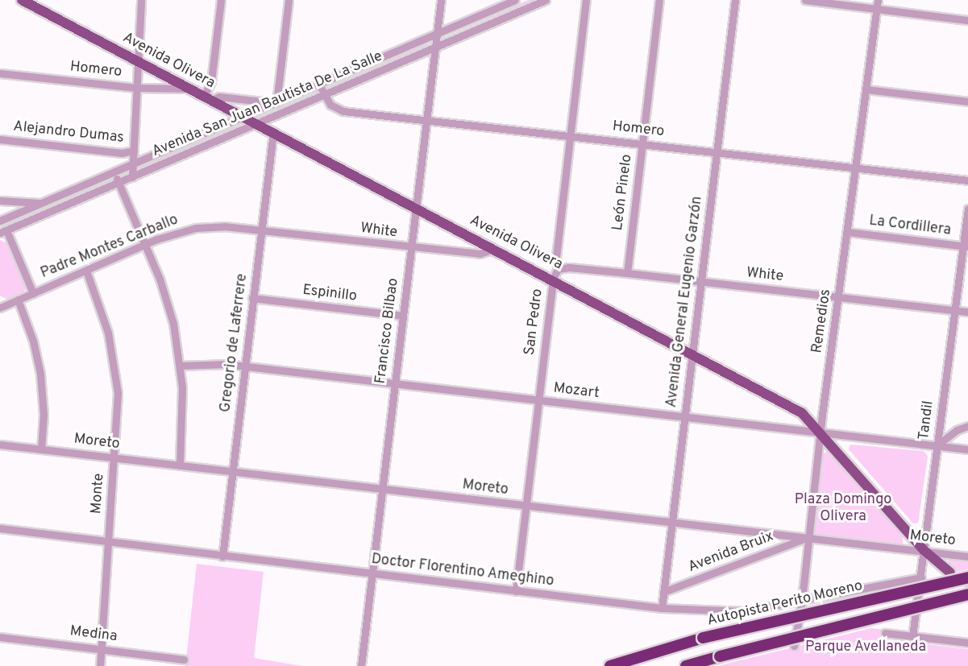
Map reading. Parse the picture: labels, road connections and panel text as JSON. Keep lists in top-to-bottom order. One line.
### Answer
{"streets":{"highway":["Autopista Perito Moreno"],"main road":["Avenida Olivera"],"street":["Homero","Avenida San Juan Bautista De La Salle","Alejandro Dumas","León Pinelo","La Cordillera","White","Padre Montes Carballo","Espinillo","Avenida General Eugenio Garzón","Remedios","San Pedro","Francisco Bilbao","Gregorio de Laferrere","Mozart","Tandil","Moreto","Monte","Avenida Bruix","Doctor Florentino Ameghino","Medina"]},"crossings":[["Avenida Olivera","Homero"],["Avenida Olivera","Avenida San Juan Bautista De La Salle"],["Avenida Olivera","White"],["Avenida Olivera","Avenida General Eugenio Garzón"],["Avenida Olivera","Remedios"],["Avenida Olivera","San Pedro"],["Avenida Olivera","Francisco Bilbao"],["Avenida Olivera","Gregorio de Laferrere"],["Avenida Olivera","Mozart"],["Avenida Olivera","Tandil"],["Avenida Olivera","Moreto"],["Homero","Avenida San Juan Bautista De La Salle"],["Homero","León Pinelo"],["Homero","Avenida General Eugenio Garzón"],["Homero","Remedios"],["Homero","San Pedro"],["Homero","Francisco Bilbao"],["Avenida San Juan Bautista De La Salle","Francisco Bilbao"],["León Pinelo","White"],["La Cordillera","Remedios"],["La Cordillera","Tandil"],["White","Padre Montes Carballo"],["White","Avenida General Eugenio Garzón"],["White","Remedios"],["White","San Pedro"],["White","Francisco Bilbao"],["White","Gregorio de Laferrere"],["White","Tandil"],["Padre Montes Carballo","Gregorio de Laferrere"],["Padre Montes Carballo","Monte"],["Espinillo","Francisco Bilbao"],["Espinillo","Gregorio de Laferrere"],["Avenida General Eugenio Garzón","Mozart"],["Avenida General Eugenio Garzón","Moreto"],["Avenida General Eugenio Garzón","Avenida Bruix"],["Avenida General Eugenio Garzón","Doctor Florentino Ameghino"],["Remedios","Mozart"],["Remedios","Moreto"],["Remedios","Avenida Bruix"],["Remedios","Doctor Florentino Ameghino"],["San Pedro","Mozart"],["San Pedro","Moreto"],["San Pedro","Doctor Florentino Ameghino"],["Francisco Bilbao","Mozart"],["Francisco Bilbao","Moreto"],["Francisco Bilbao","Doctor Florentino Ameghino"],["Gregorio de Laferrere","Mozart"],["Gregorio de Laferrere","Moreto"],["Gregorio de Laferrere","Doctor Florentino Ameghino"],["Mozart","Tandil"],["Tandil","Moreto"],["Tandil","Doctor Florentino Ameghino"],["Moreto","Monte"],["Moreto","Avenida Bruix"],["Monte","Doctor Florentino Ameghino"],["Monte","Medina"]],"parks":["Plaza Domingo Olivera","Parque Avellaneda"]}
